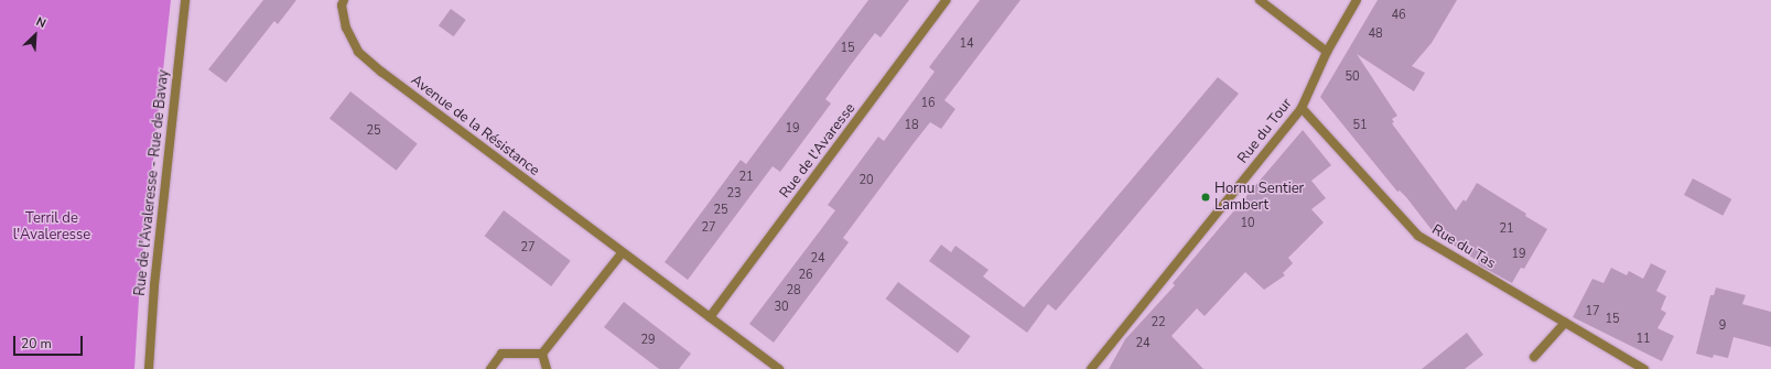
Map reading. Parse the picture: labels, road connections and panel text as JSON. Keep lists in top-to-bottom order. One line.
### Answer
{"streets":{"street":["Avenue de la Résistance","Rue du Tour","Rue de l'Avaresse","Rue de l'Avaleresse - Rue de Bavay","Rue du Tas"]},"crossings":[["Avenue de la Résistance","Rue de l'Avaresse"],["Rue du Tour","Rue du Tas"]],"parks":["Terril de l'Avaleresse"],"places":["Hornu Sentier Lambert"],"house_numbers":["46","48","14","15","50","16","18","51","19","25","21","20","23","25","10","27","21","27","19","24","26","28","30","17","15","22","9","11","29","24"],"scale_bar":"20 m","north":"top right"}
